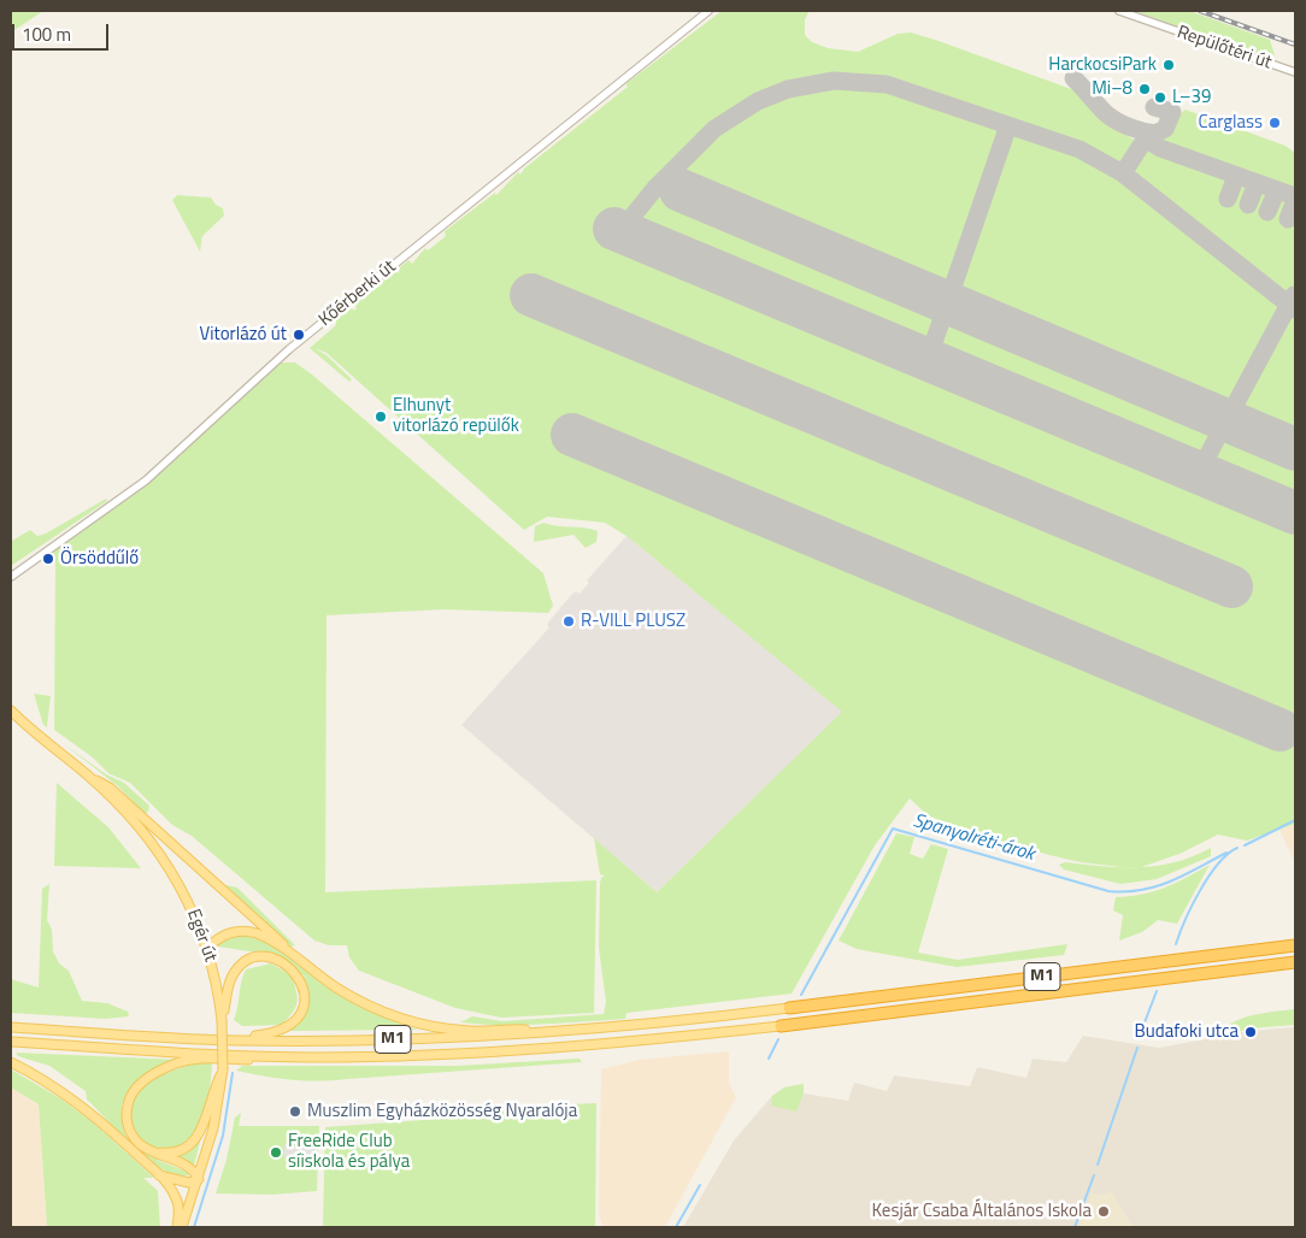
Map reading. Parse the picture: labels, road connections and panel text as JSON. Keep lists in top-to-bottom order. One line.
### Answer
{"streets":{"highway":["M1"],"main road":["Egér út"],"street":["Repülőtéri út","Kőérberki út"]},"water":["Spanyolréti-árok"],"places":["HarckocsiPark","Mi–8","L–39","Carglass","Vitorlázó út","Elhunyt vitorlázó repülők","Örsöddűlő","R-VILL PLUSZ","Budafoki utca","Muszlim Egyházközösség Nyaralója","FreeRide Club síiskola és pálya","Kesjár Csaba Általános Iskola"],"scale_bar":"100 m"}
